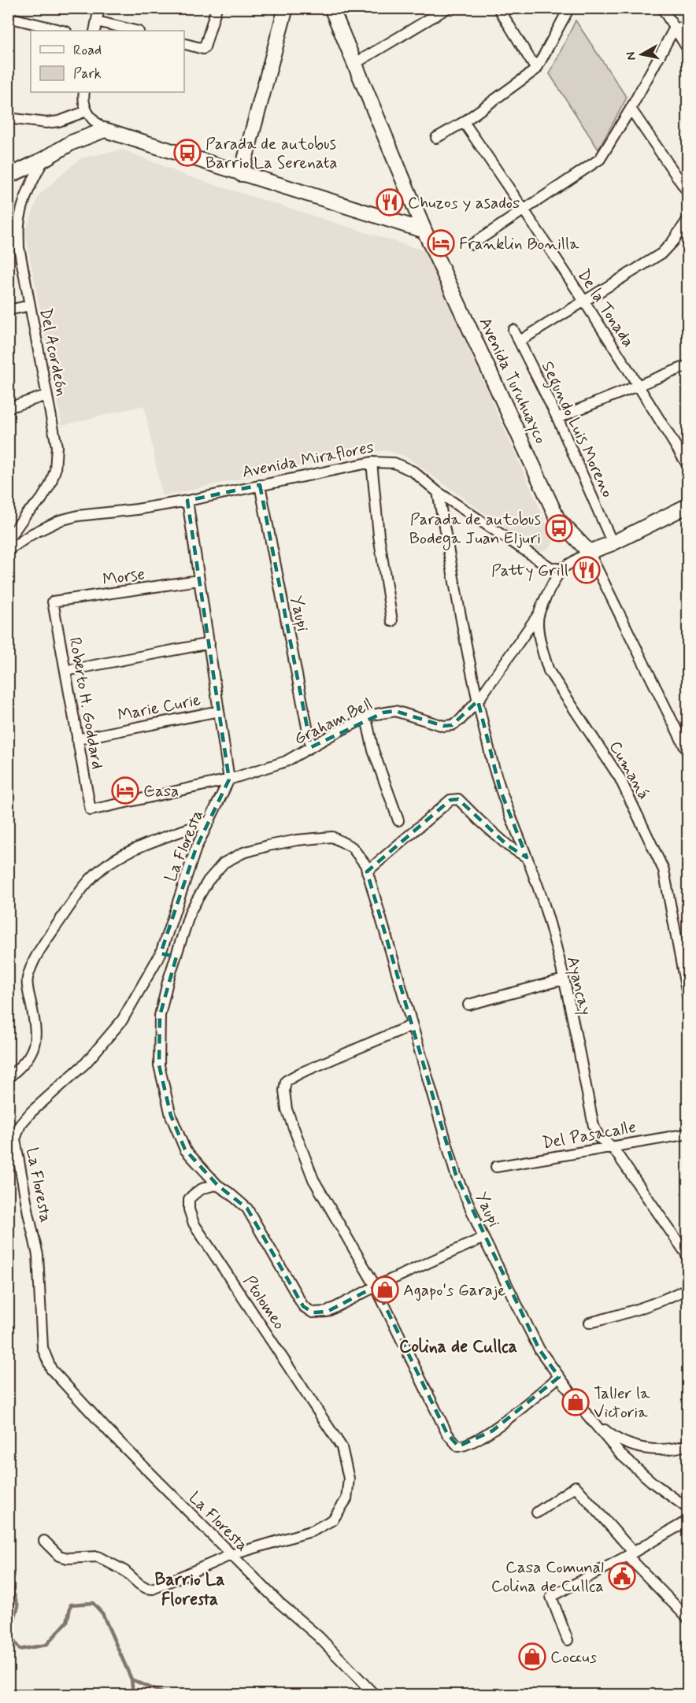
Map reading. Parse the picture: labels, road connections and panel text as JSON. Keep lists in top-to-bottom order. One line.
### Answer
{"streets":{"street":["De la Tonada","Del Acordeón","Avenida Turuhuayco","Segundo Luis Moreno","Avenida Miraflores","Morse","Yaupi","Roberto H. Goddard","Marie Curie","Graham Bell","Cumaná","La Floresta","Ayancay","Del Pasacalle","Ptolomeo"]},"crossings":[["Avenida Miraflores","Yaupi"],["Avenida Miraflores","Ayancay"],["Morse","Roberto H. Goddard"],["Yaupi","Graham Bell"],["Roberto H. Goddard","Marie Curie"],["Roberto H. Goddard","Graham Bell"],["Graham Bell","Cumaná"],["Graham Bell","La Floresta"],["Graham Bell","Ayancay"],["La Floresta","Ptolomeo"],["Ayancay","Del Pasacalle"]],"districts":["Colina de Cullca","Barrio La Floresta"],"places":{"bus stop":["Parada de autobus Barrio La Serenata","Parada de autobus Bodega Juan Eljuri"],"restaurant":["Chuzos y asados","Patty Grill"],"hotel":["Franklin Bonilla","Casa"],"shop":["Agapo's Garaje","Taller la Victoria","Coccus"],"public building":["Casa Comunal Colina de Cullca"]},"legend":["Road","Park"],"north":"left"}
